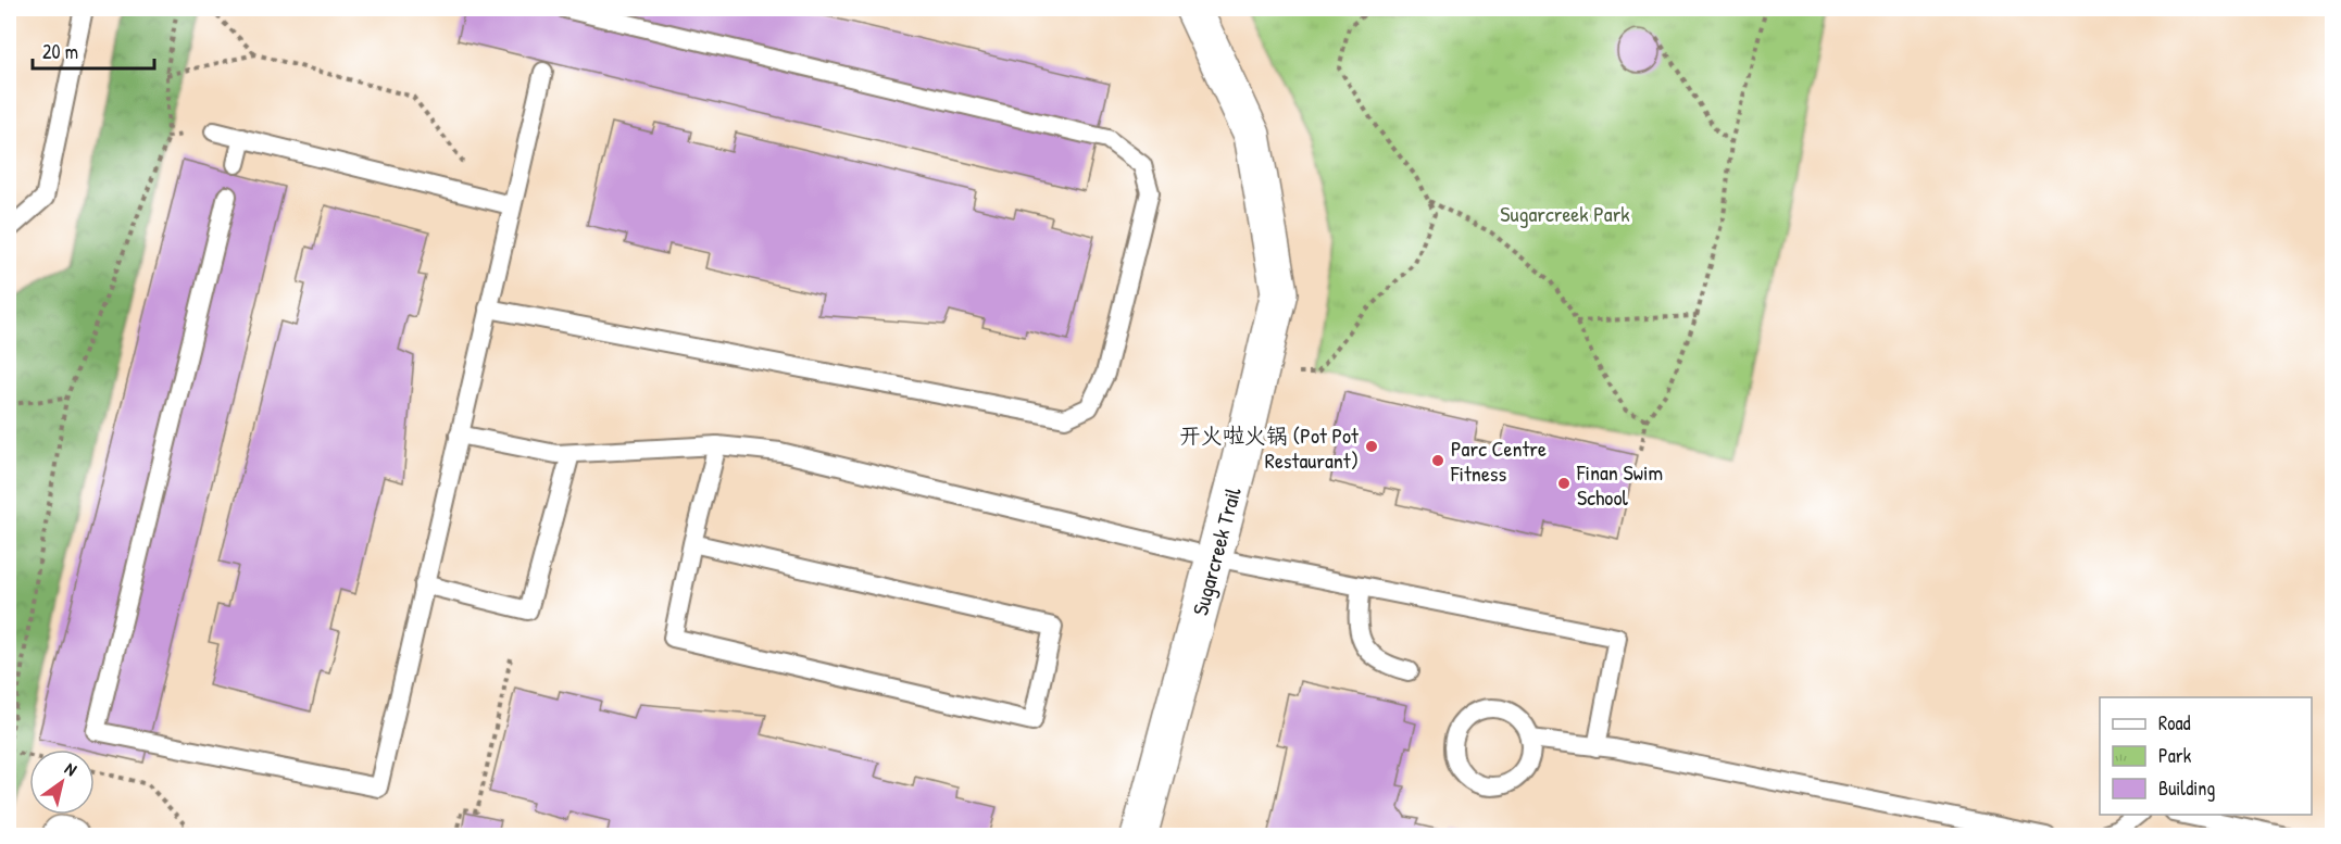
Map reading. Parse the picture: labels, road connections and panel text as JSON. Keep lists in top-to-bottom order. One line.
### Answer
{"streets":{"street":["Sugarcreek Trail"]},"parks":["Sugarcreek Park"],"places":["开火啦火锅 (Pot Pot Restaurant)","Parc Centre Fitness","Finan Swim School"],"legend":["Road","Park","Building"],"scale_bar":"20 m","north":"top right"}
